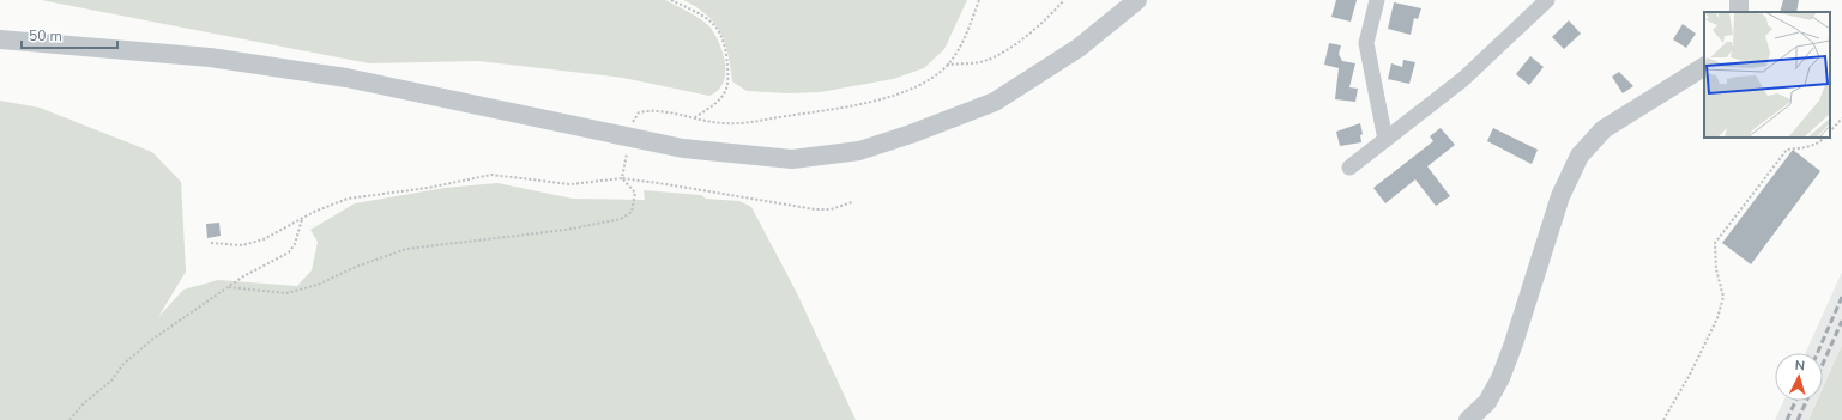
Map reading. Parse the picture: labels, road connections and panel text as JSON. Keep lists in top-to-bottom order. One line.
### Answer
{"scale_bar":"50 m","north":"top"}
